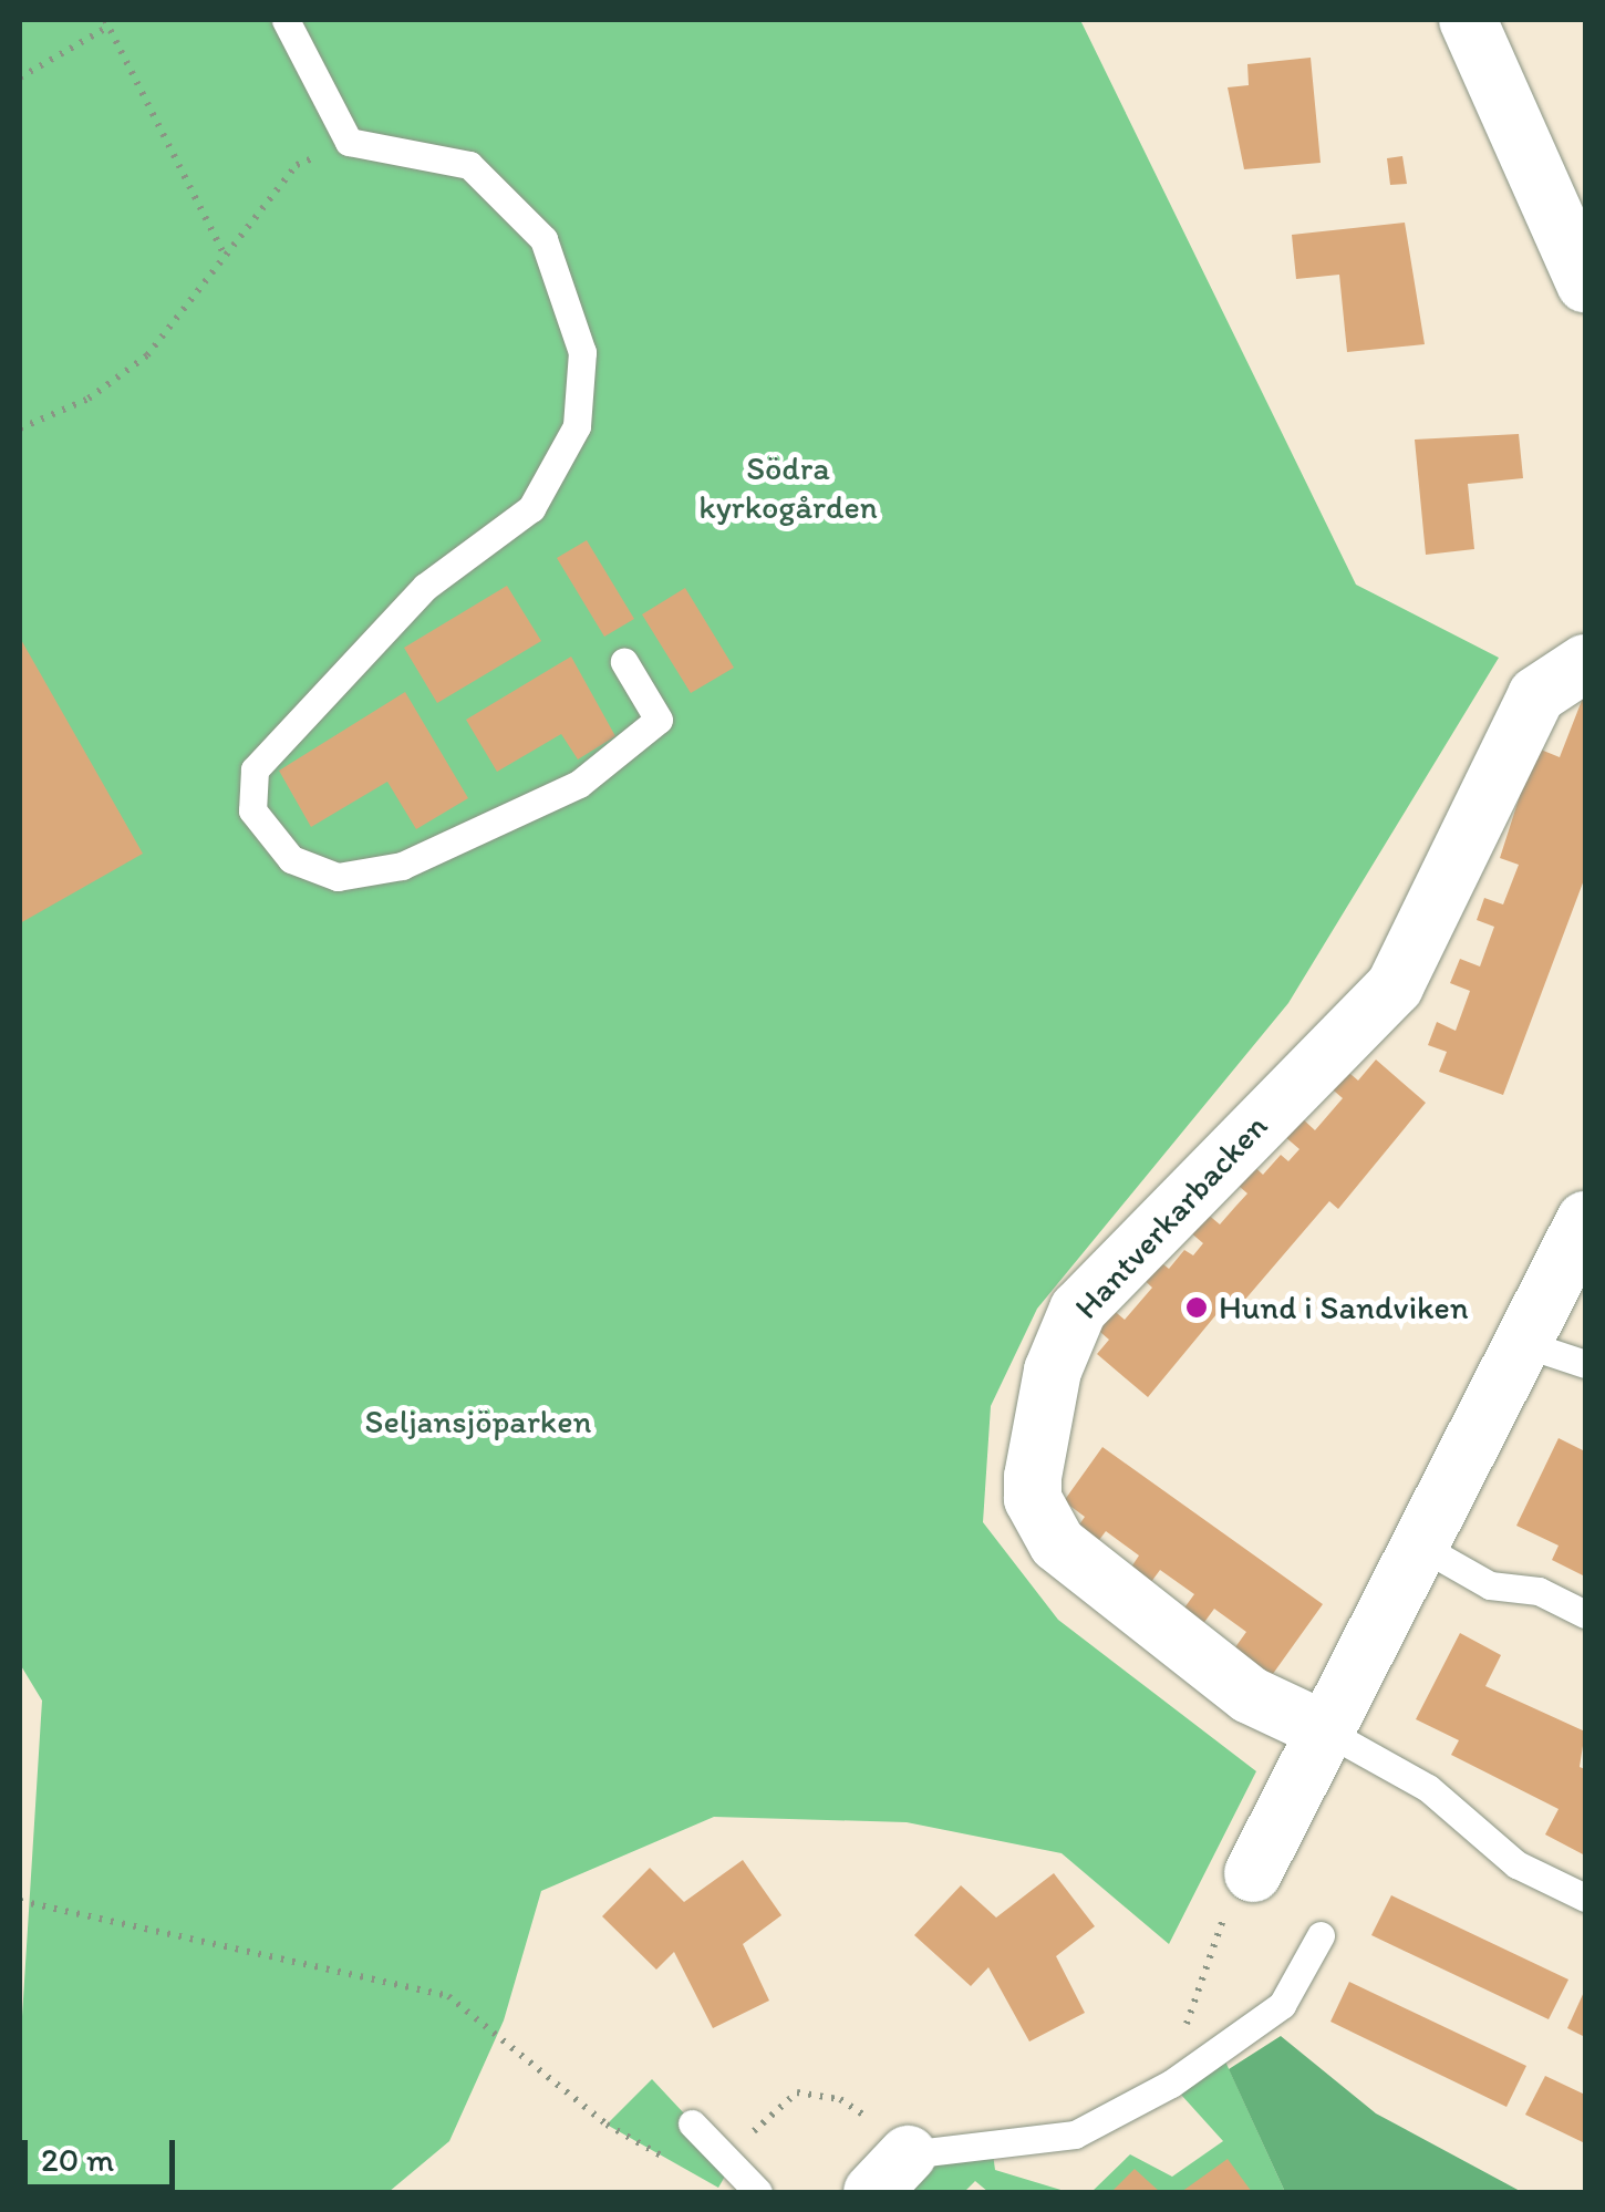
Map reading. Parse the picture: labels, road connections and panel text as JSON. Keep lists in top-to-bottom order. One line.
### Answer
{"streets":{"street":["Hantverkarbacken"]},"parks":["Södra kyrkogården","Seljansjöparken"],"places":["Hund i Sandviken"],"scale_bar":"20 m"}
